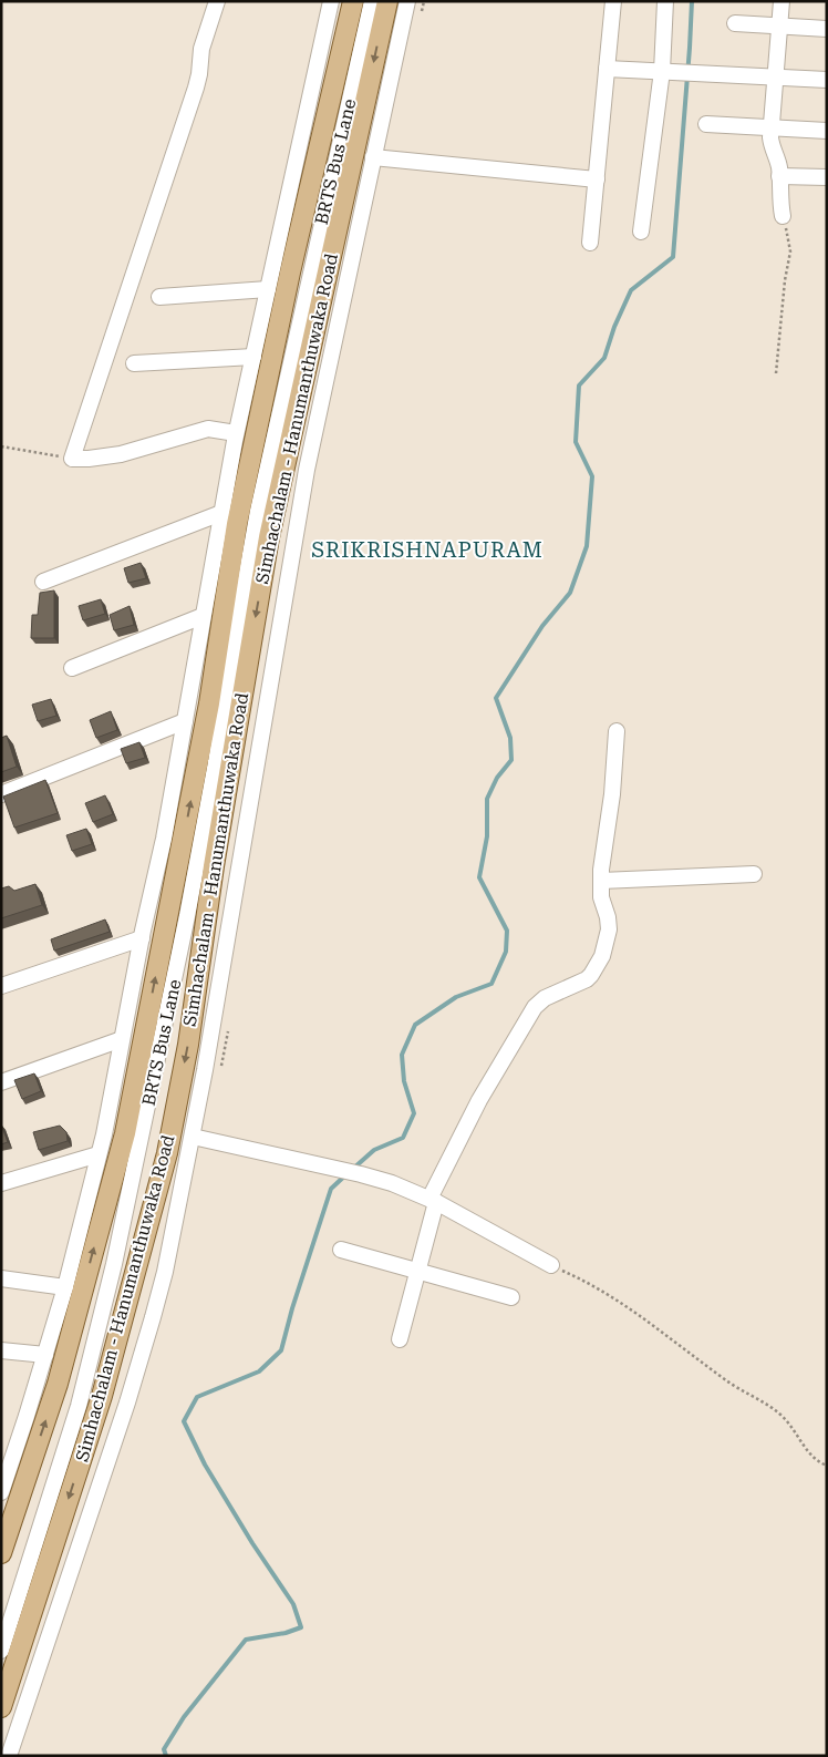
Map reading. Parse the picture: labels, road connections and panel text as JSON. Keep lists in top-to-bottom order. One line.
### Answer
{"streets":{"main road":["Simhachalam - Hanumanthuwaka Road"],"street":["BRTS Bus Lane"]},"districts":["SRIKRISHNAPURAM"]}
